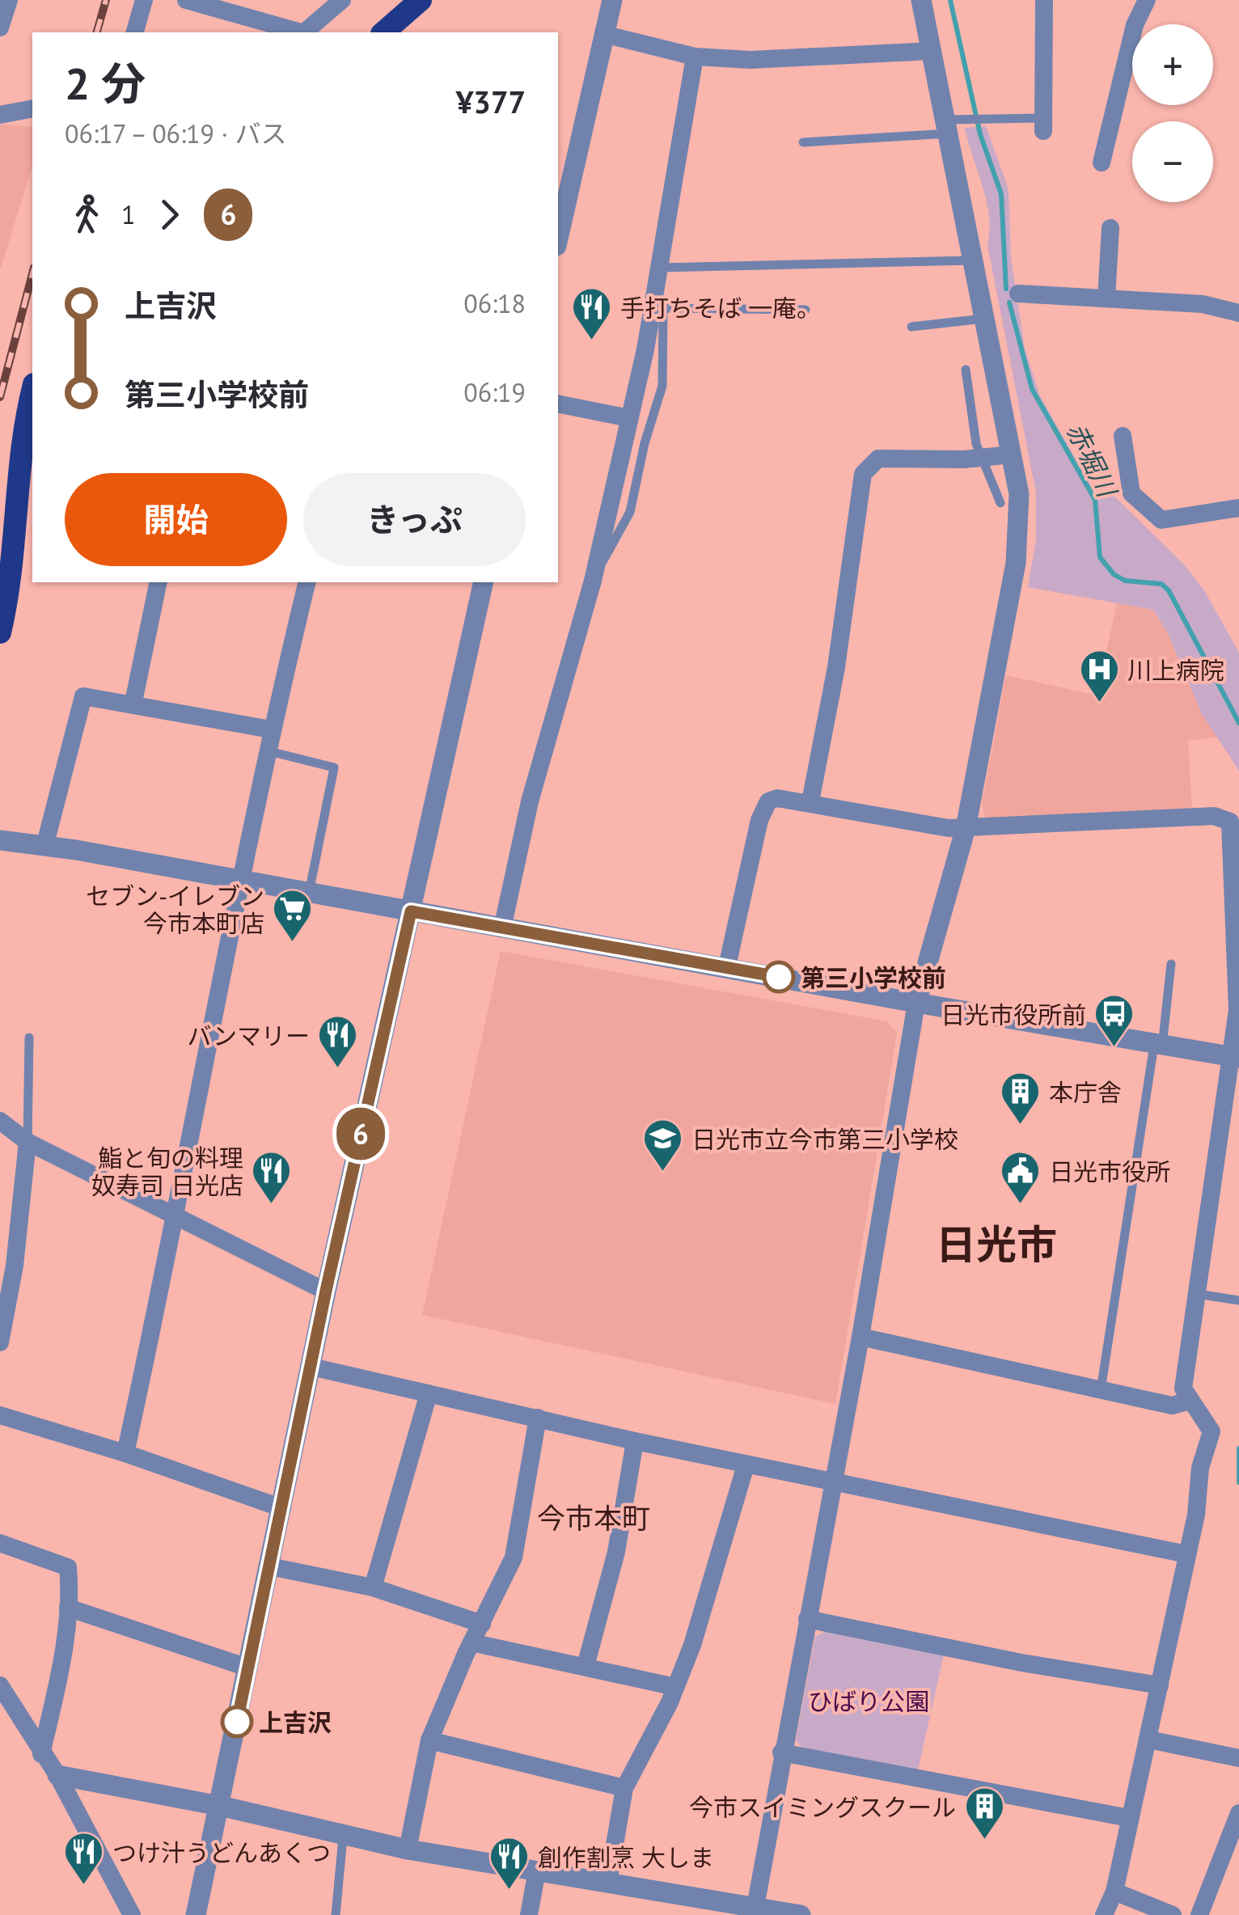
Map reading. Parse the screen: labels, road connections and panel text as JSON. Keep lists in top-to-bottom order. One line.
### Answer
{"districts":["日光市","今市本町"],"water":["赤堀川"],"parks":["ひばり公園"],"places":{"restaurant":["手打ちそば 一庵。","バンマリー","鮨と旬の料理 奴寿司 日光店","つけ汁うどんあくつ","創作割烹 大しま"],"hospital":["川上病院"],"supermarket":["セブン-イレブン 今市本町店"],"other":["第三小学校前","上吉沢"],"bus stop":["日光市役所前"],"building":["本庁舎","今市スイミングスクール"],"school or university":["日光市立今市第三小学校"],"public building":["日光市役所"]},"lines":["bus line 6"],"page":{"on_map":"6","map_buttons":["+","−"],"heading":["2 分","06:17 – 06:19 · バス","¥377"],"legs":["1","6"],"list":[{"name":"上吉沢","value":"06:18"},{"name":"第三小学校前","value":"06:19"}],"buttons":["開始","きっぷ"]}}
